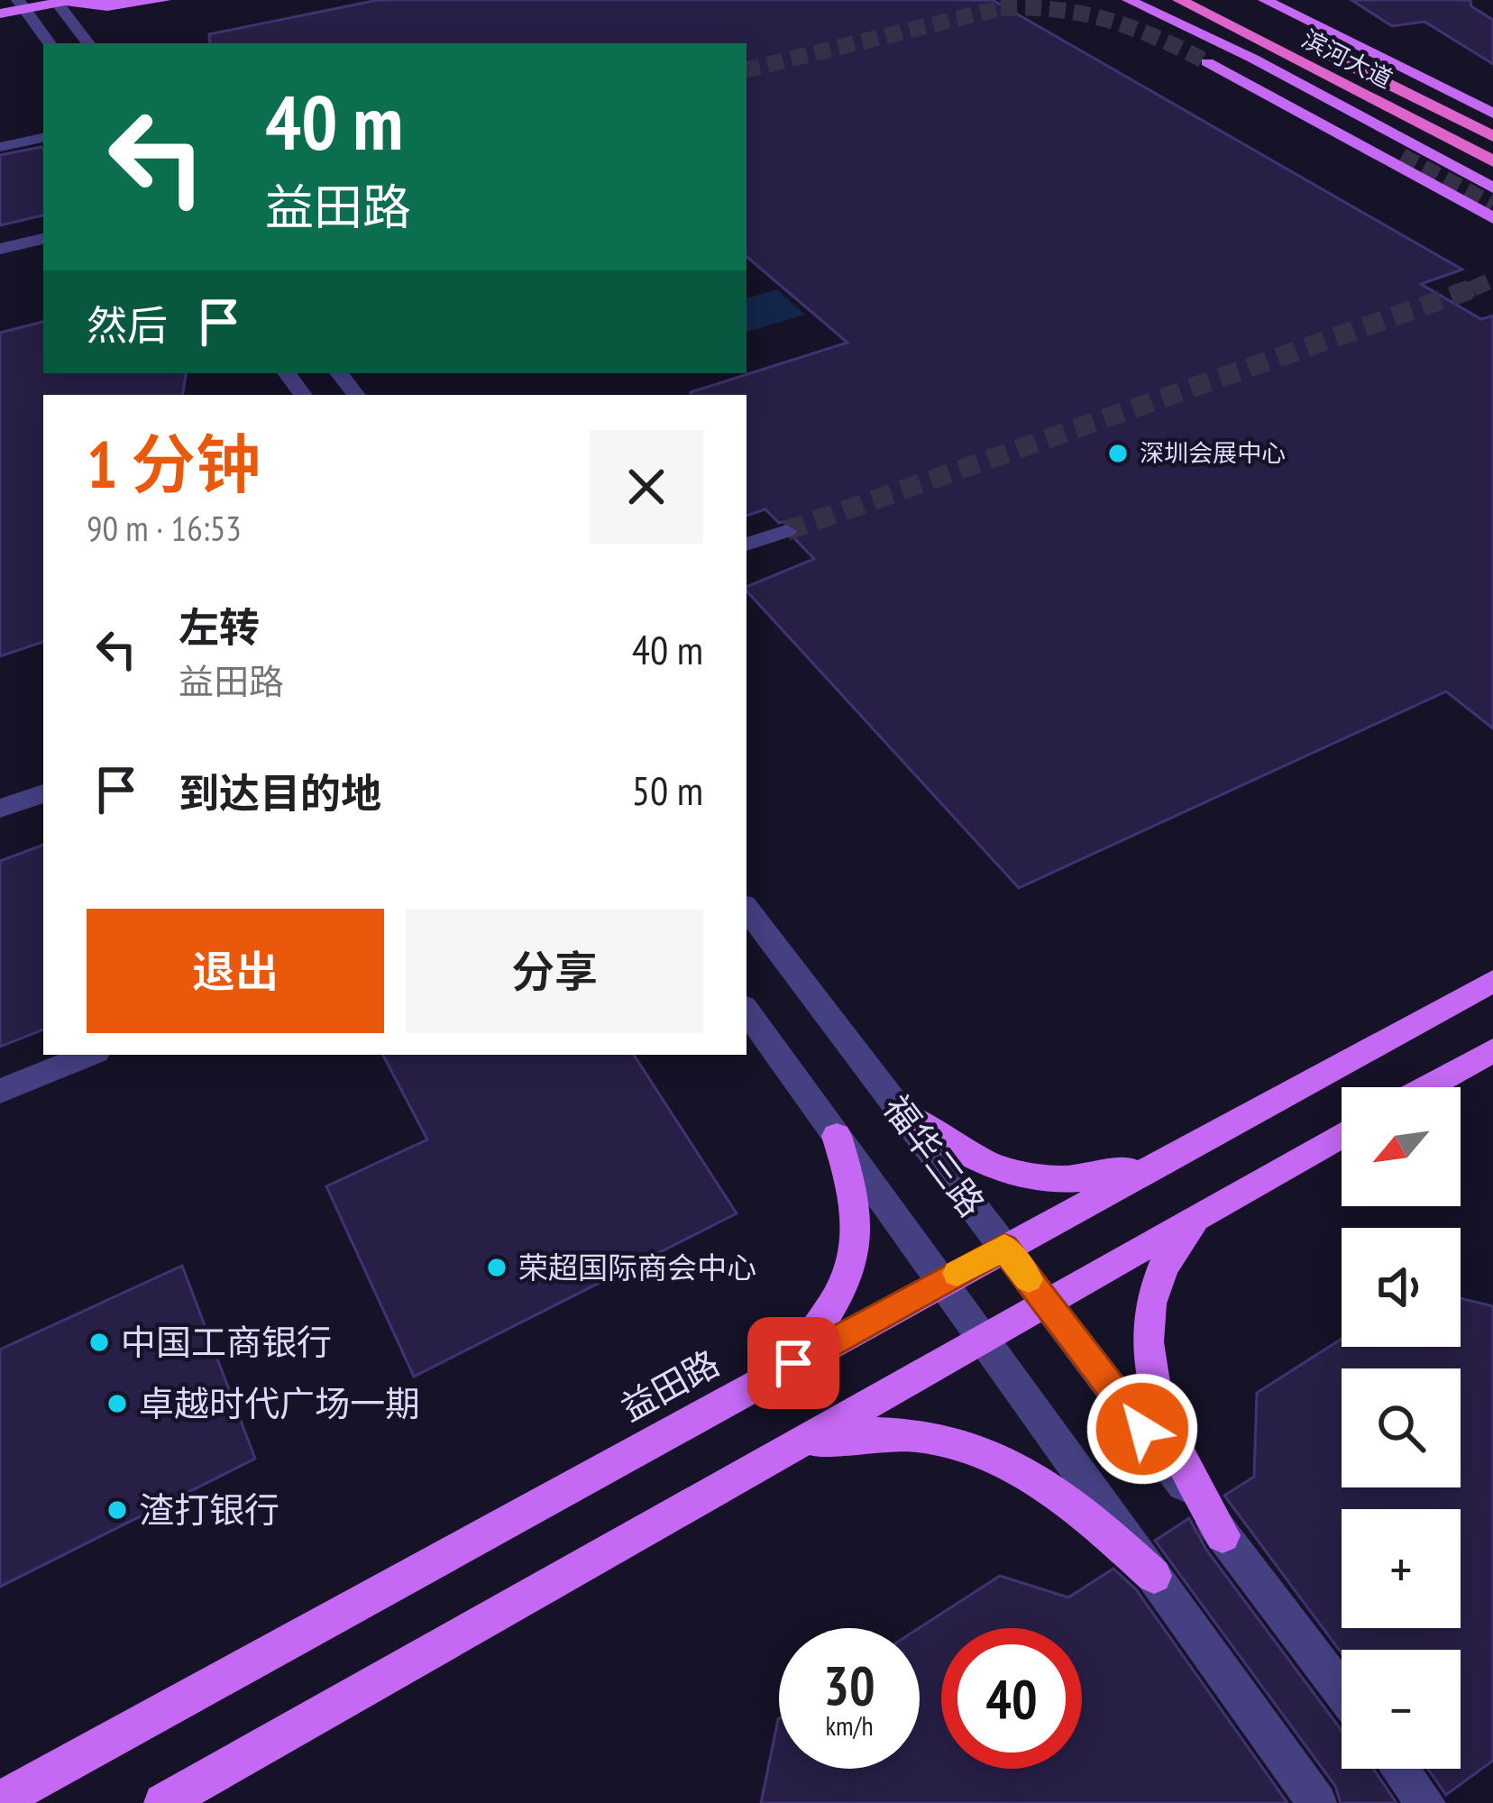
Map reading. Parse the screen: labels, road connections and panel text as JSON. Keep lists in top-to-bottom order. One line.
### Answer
{"streets":{"highway":["滨河大道"],"main road":["益田路"],"street":["福华三路"]},"crossings":[["福华三路","益田路"]],"places":["深圳会展中心","荣超国际商会中心","中国工商银行","卓越时代广场一期","渣打银行"],"north":"bottom left","page":{"turn":["40 m","益田路"],"then":"然后","heading":["1 分钟","90 m · 16:53"],"list":[{"name":"左转","note":"益田路","value":"40 m"},{"name":"到达目的地","value":"50 m"}],"buttons":["退出","分享"],"map_buttons":["+","−"],"speed":"30 km/h","limit":"40"}}
